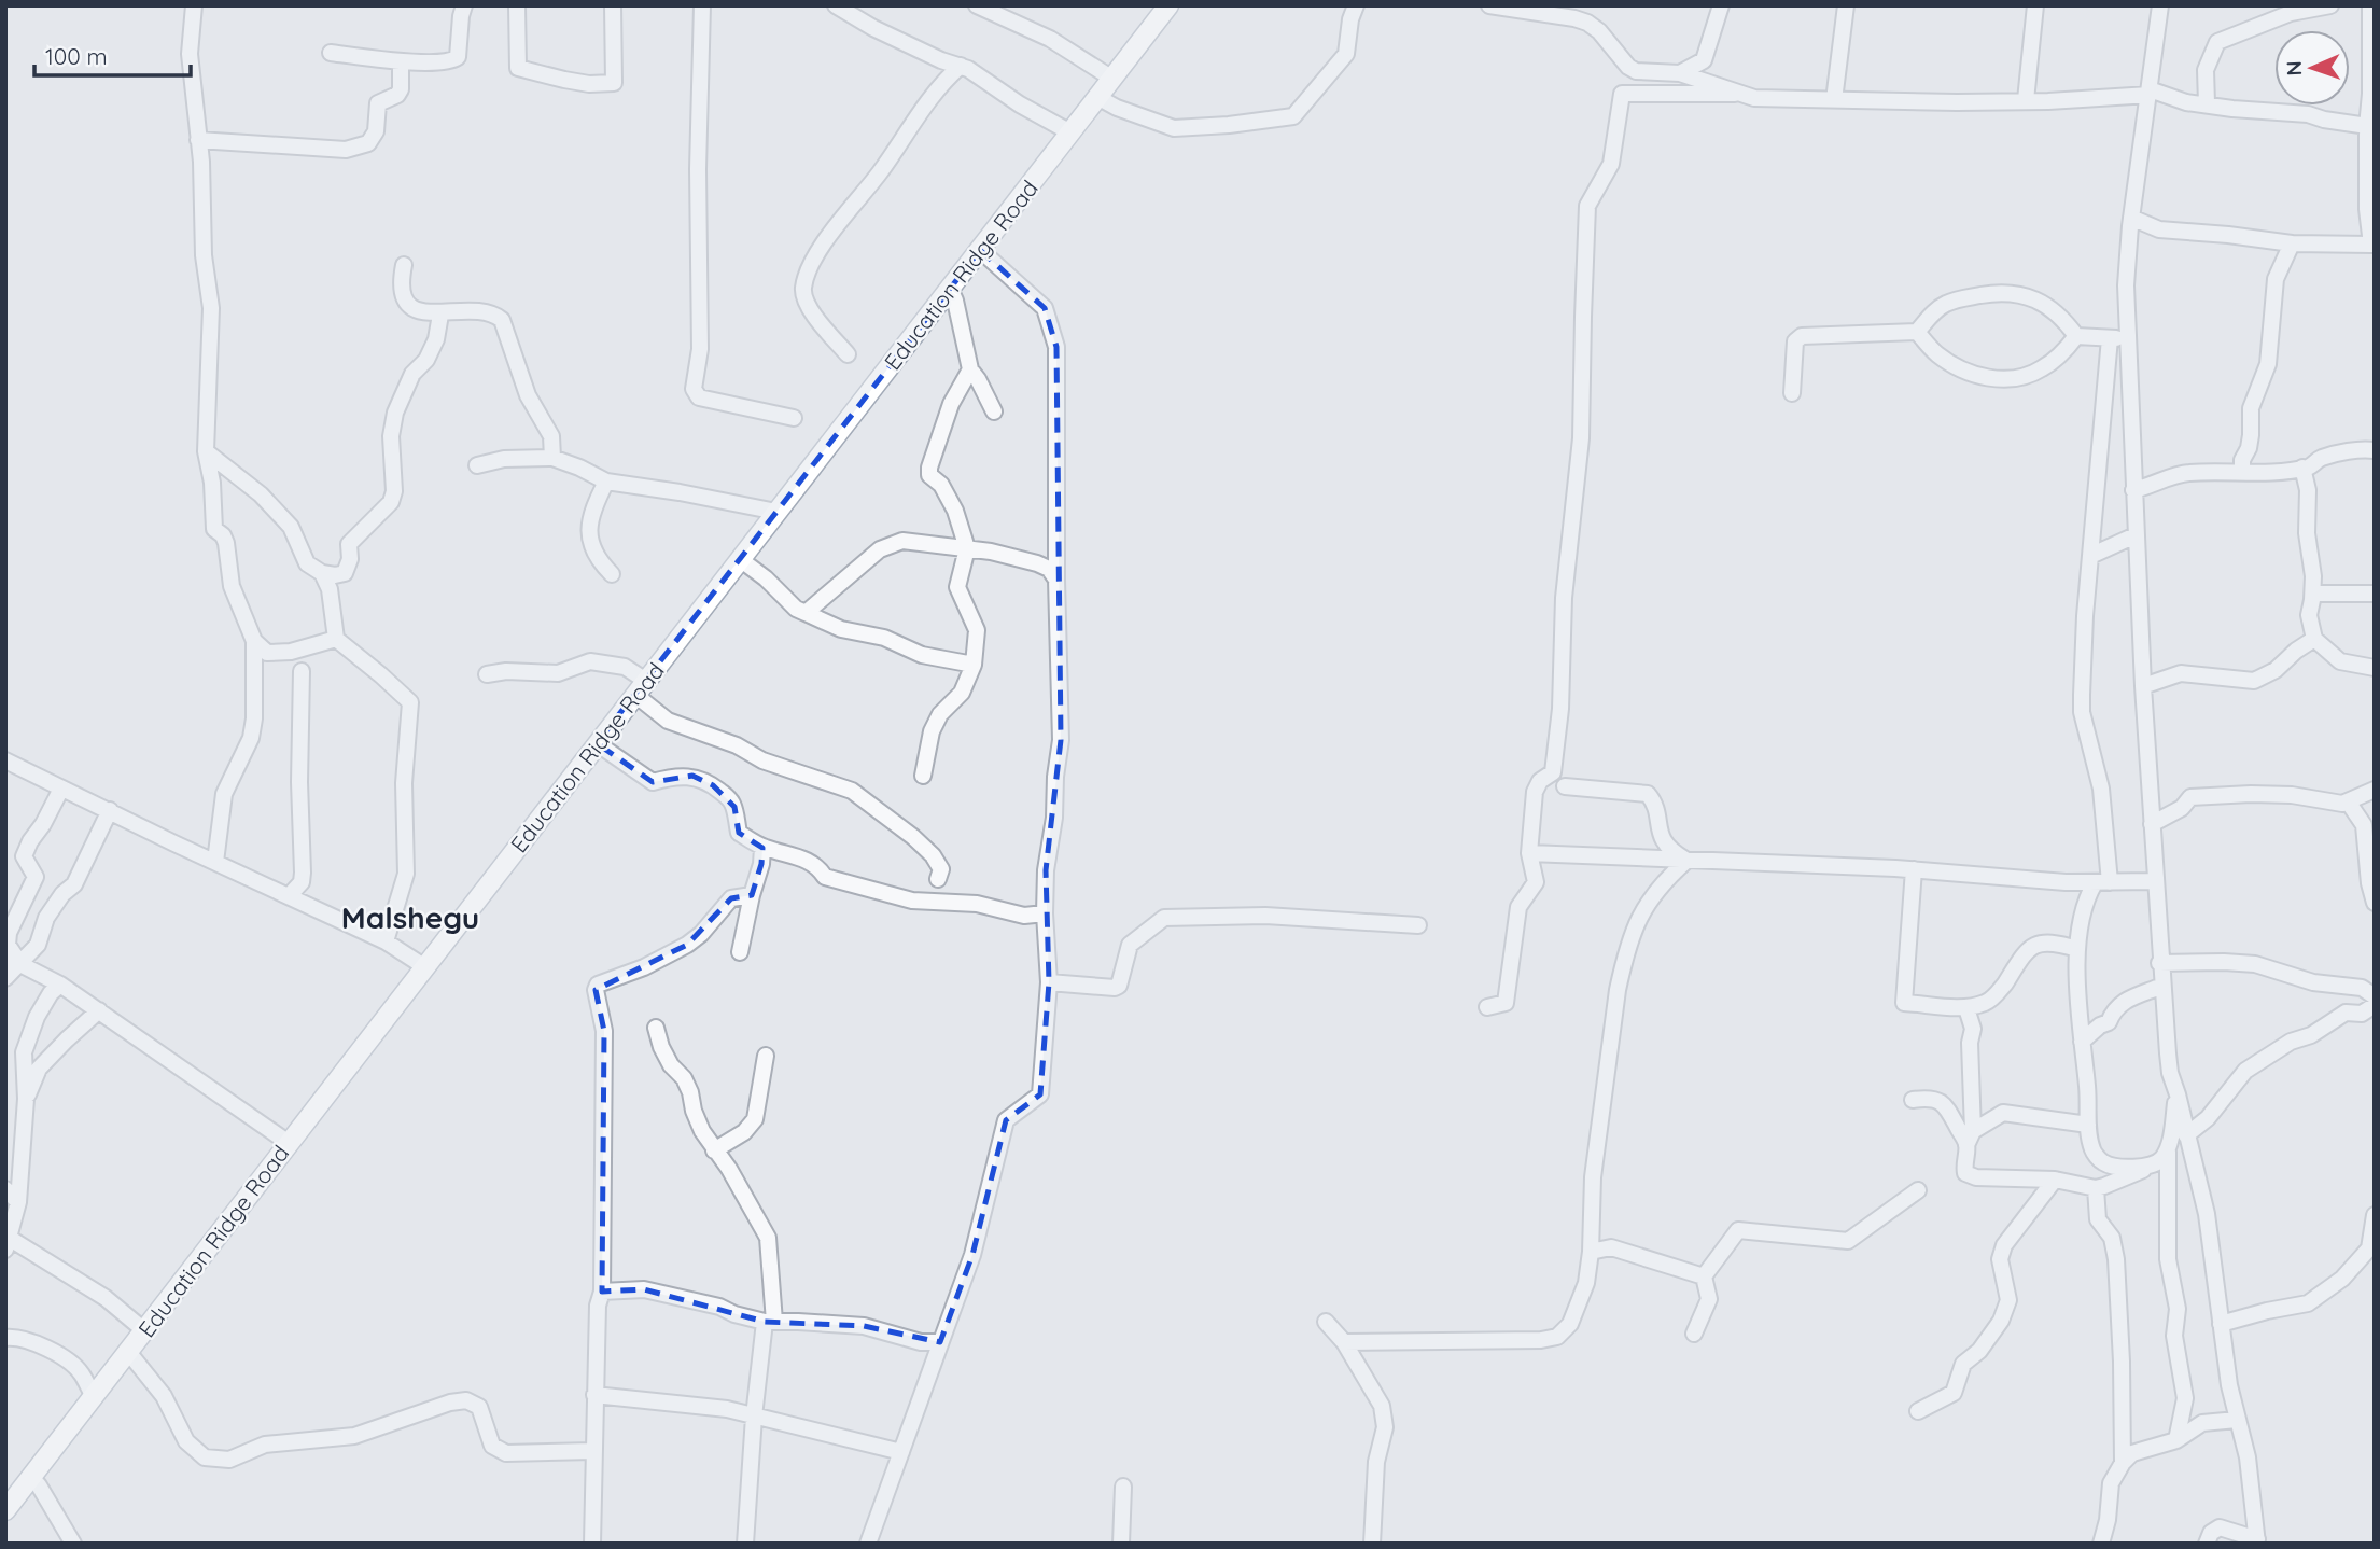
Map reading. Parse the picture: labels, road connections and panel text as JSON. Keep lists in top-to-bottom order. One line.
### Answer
{"streets":{"main road":["Education Ridge Road"]},"districts":["Malshegu"],"scale_bar":"100 m","north":"left"}
